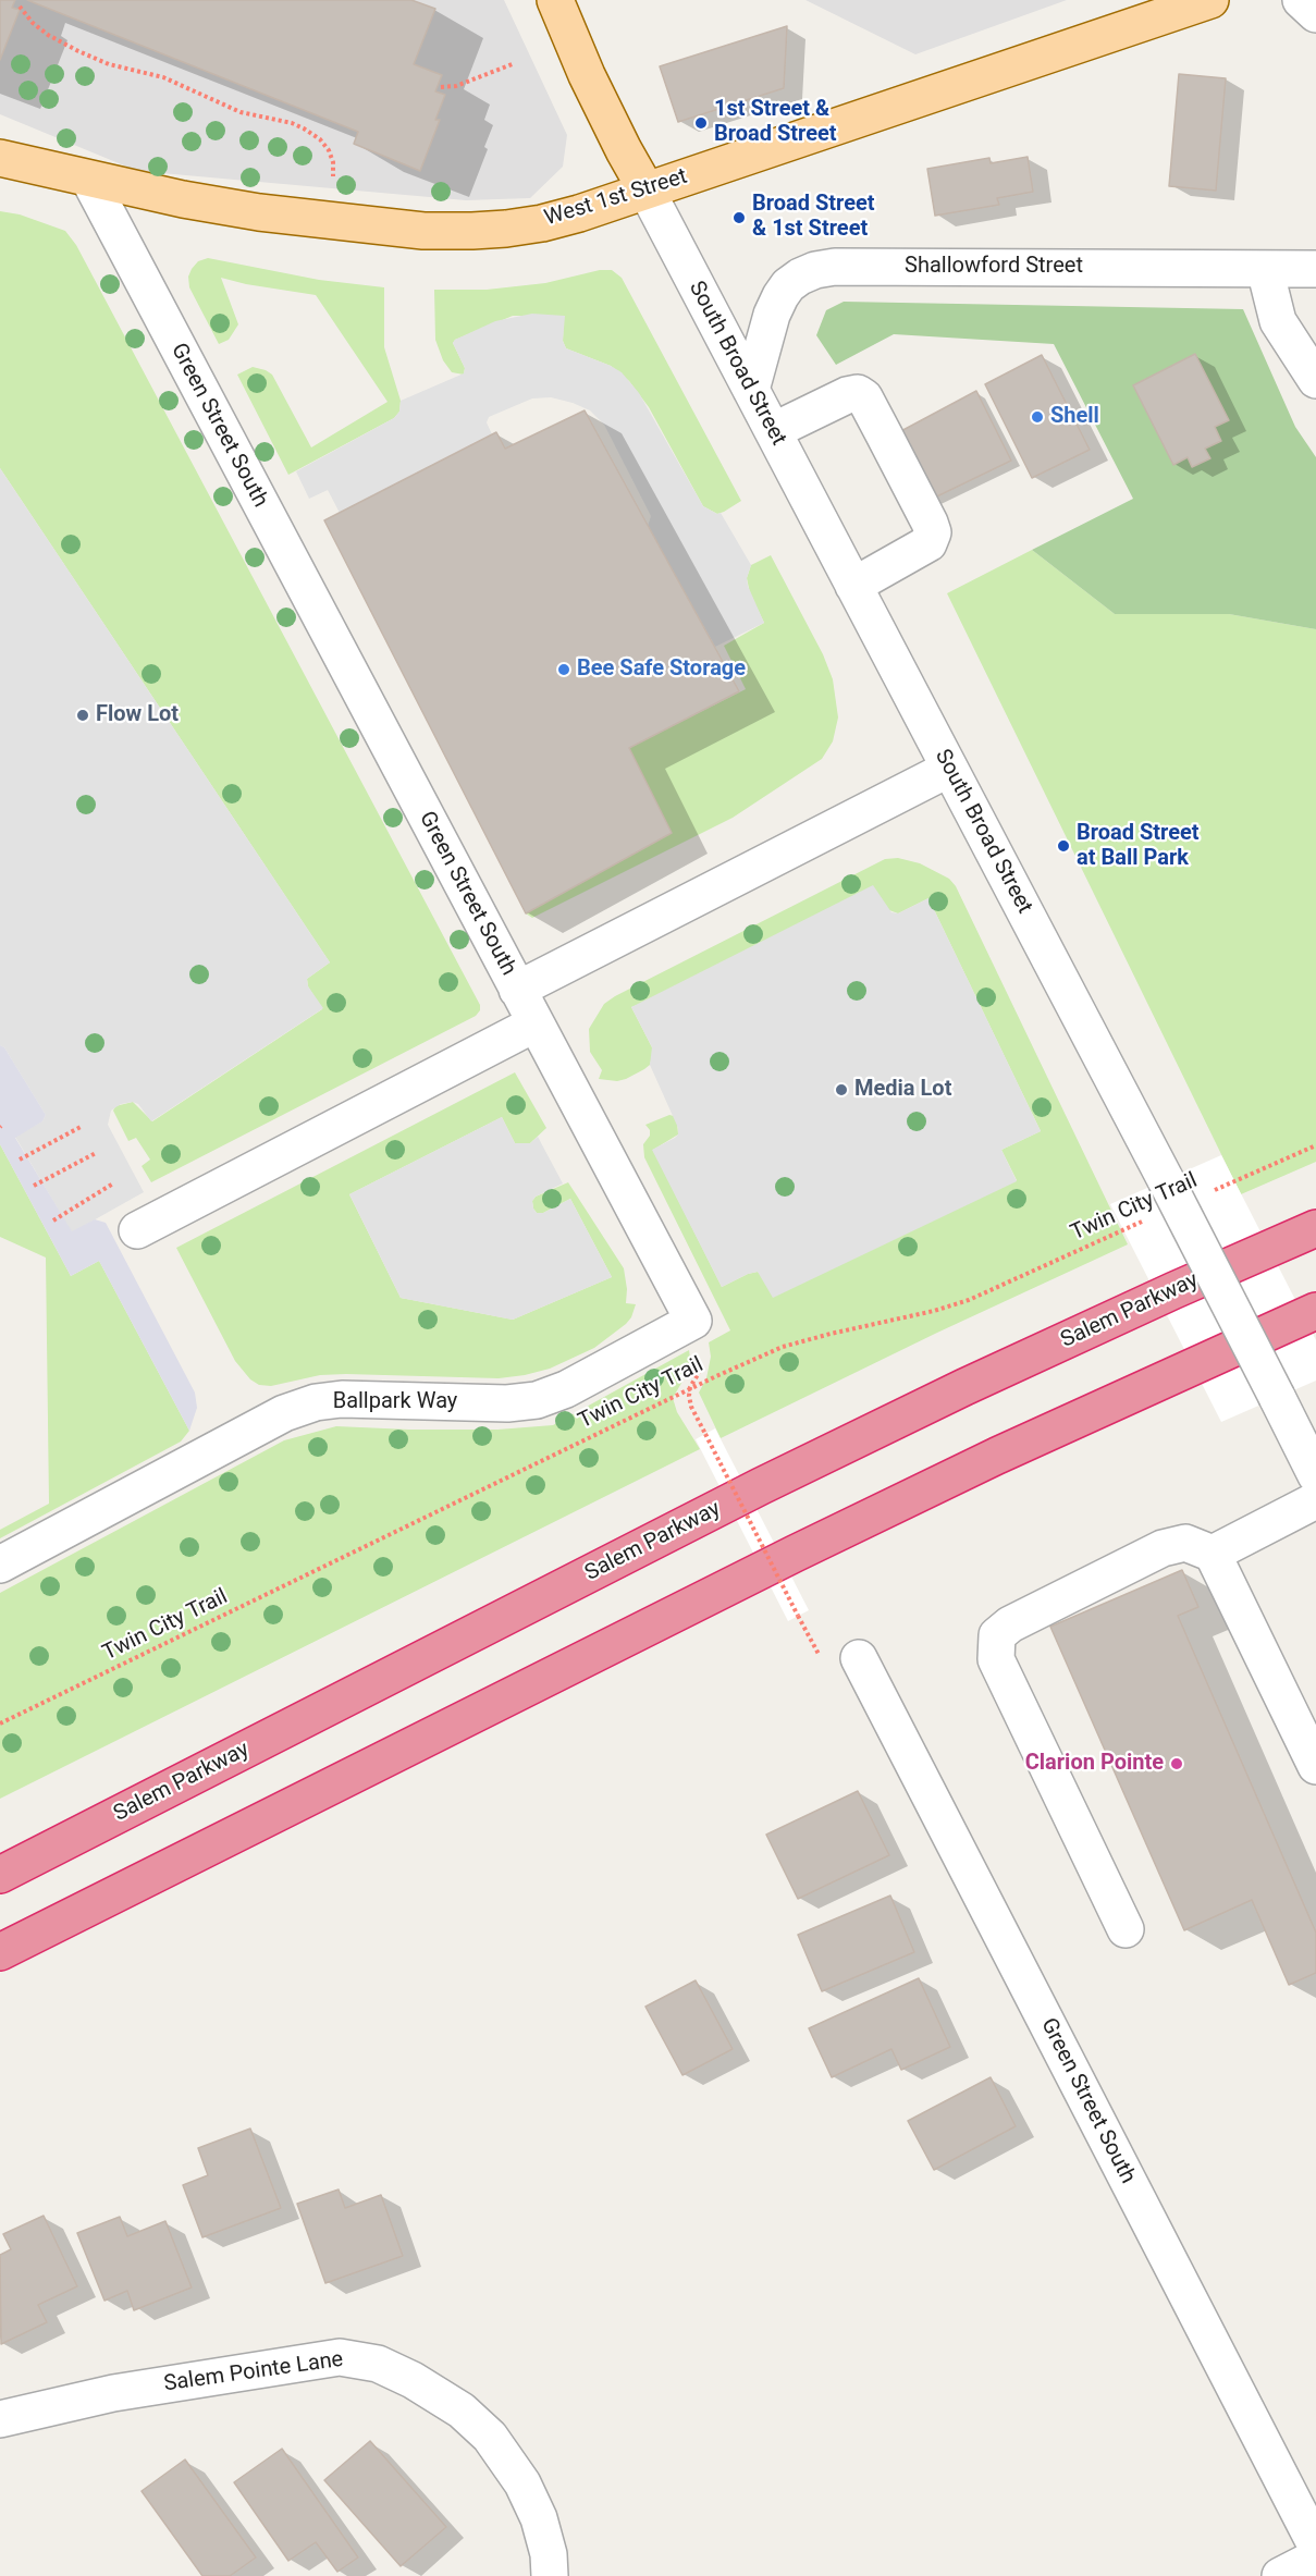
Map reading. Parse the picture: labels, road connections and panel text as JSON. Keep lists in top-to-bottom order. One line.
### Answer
{"streets":{"highway":["Salem Parkway"],"main road":["West 1st Street"],"street":["Shallowford Street","South Broad Street","Green Street South","Ballpark Way","Salem Pointe Lane"],"path":["Twin City Trail"]},"crossings":[["West 1st Street","South Broad Street"],["West 1st Street","Green Street South"],["Shallowford Street","South Broad Street"],["Green Street South","Ballpark Way"]],"places":["1st Street & Broad Street","Broad Street & 1st Street","Shell","Bee Safe Storage","Flow Lot","Broad Street at Ball Park","Media Lot","Clarion Pointe"]}
